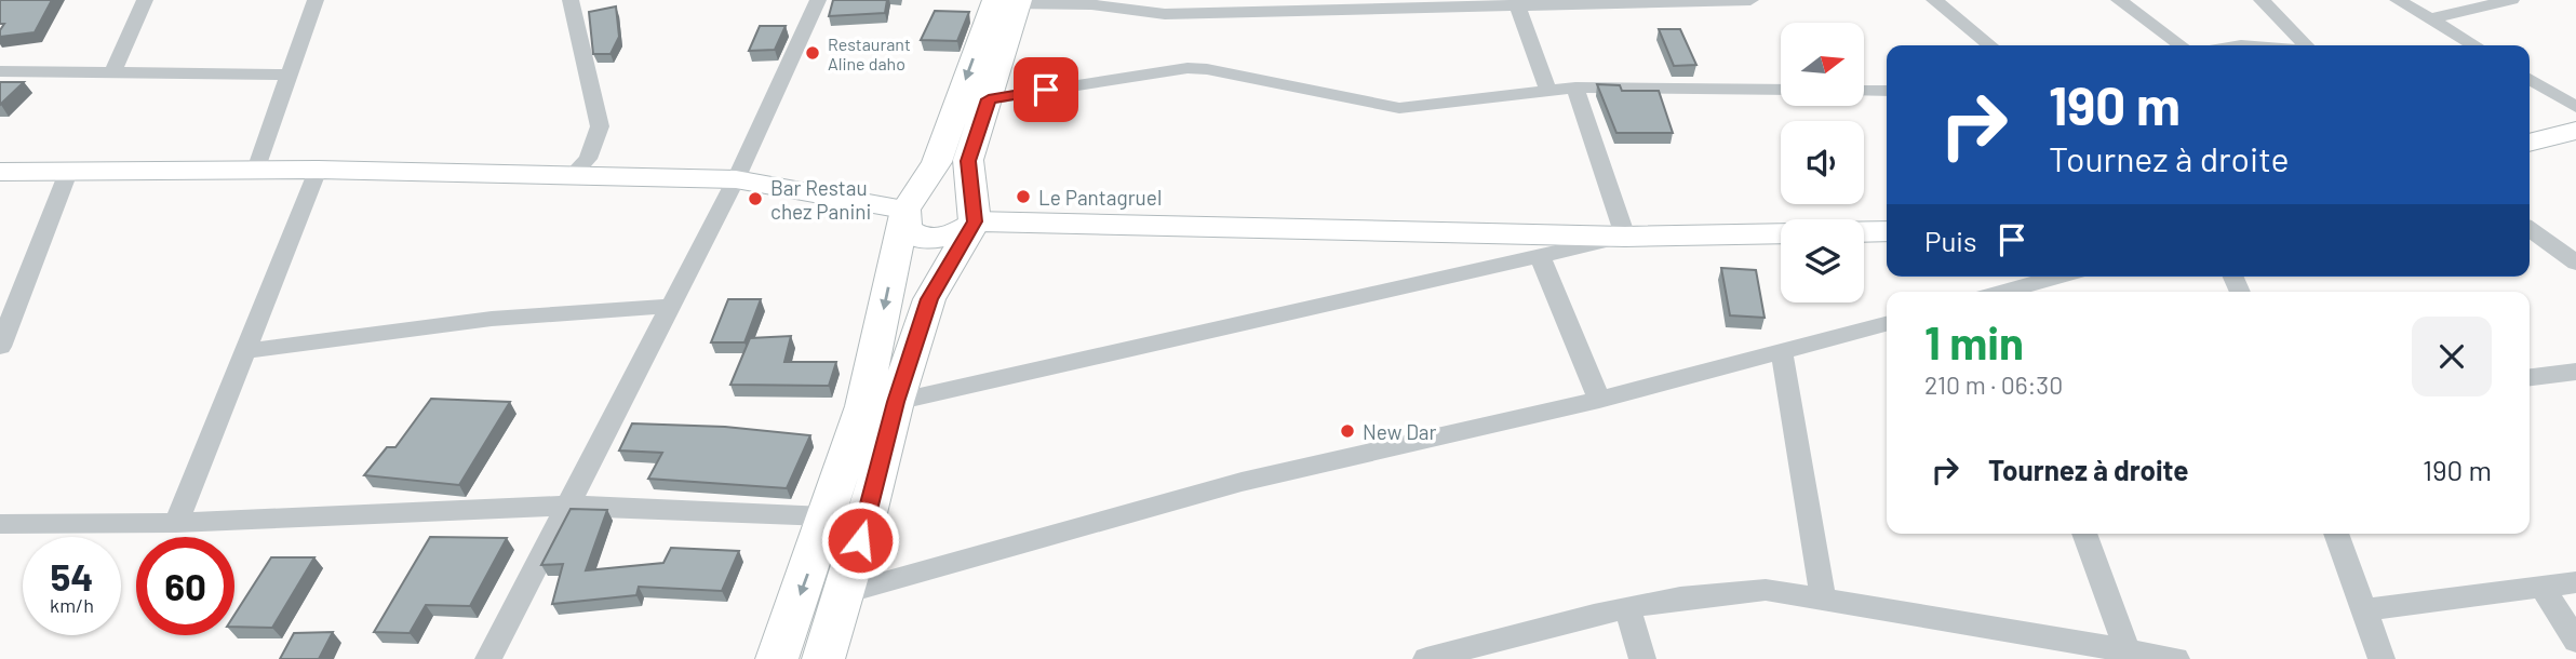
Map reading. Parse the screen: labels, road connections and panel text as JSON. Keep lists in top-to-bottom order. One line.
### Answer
{"places":["Restaurant Aline daho","Le Pantagruel","Bar Restau chez Panini","New Dar"],"north":"right","page":{"turn":["190 m","Tournez à droite"],"then":"Puis","heading":["1 min","210 m · 06:30"],"list":[{"name":"Tournez à droite","value":"190 m"}],"speed":"54 km/h","limit":"60"}}
